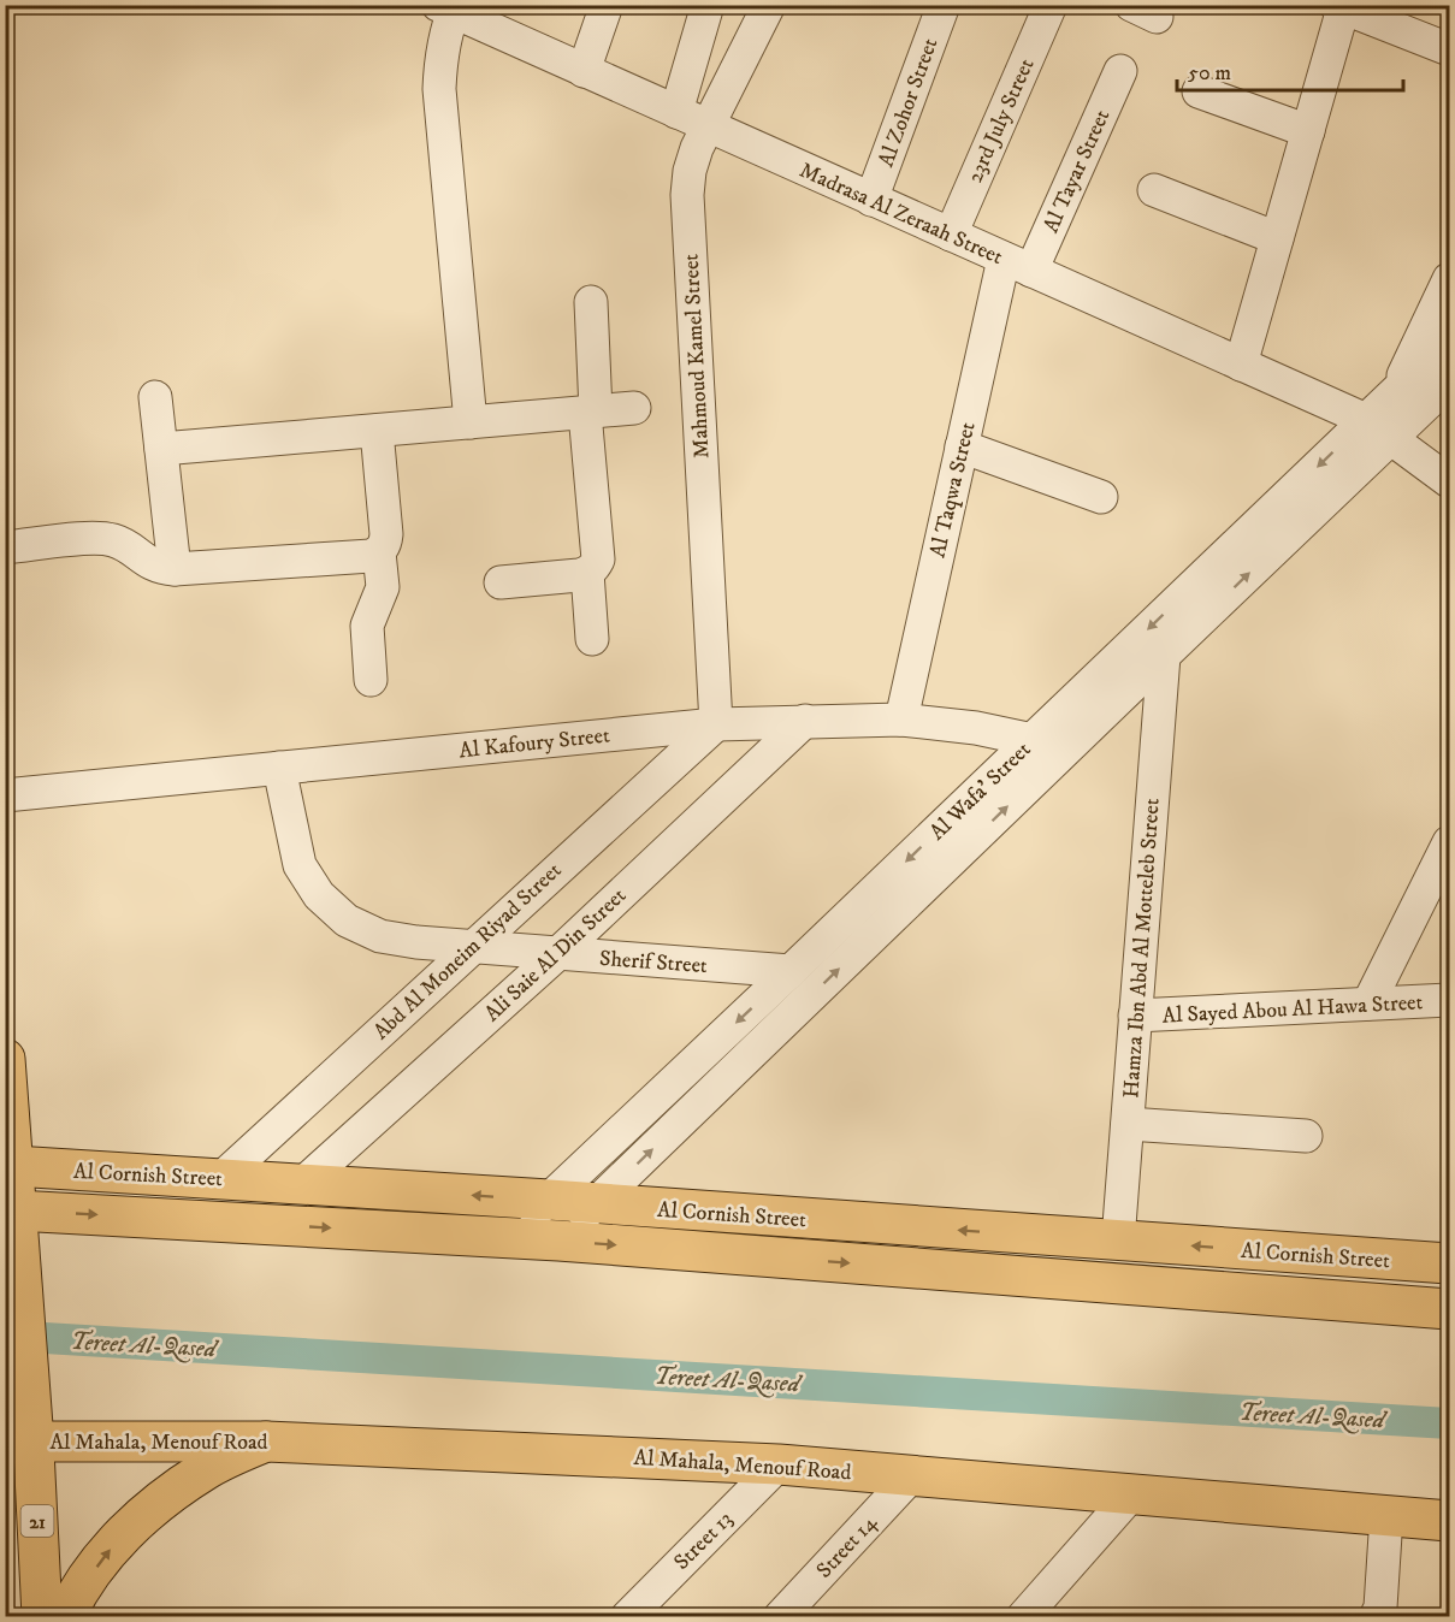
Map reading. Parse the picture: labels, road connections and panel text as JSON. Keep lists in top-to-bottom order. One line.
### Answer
{"streets":{"main road":["Al Cornish Street","Al Mahala, Menouf Road","21"],"street":["Al Zohor Street","23rd July Street","Al Tayar Street","Madrasa Al Zeraah Street","Mahmoud Kamel Street","Al Taqwa Street","Al Kafoury Street","Al Wafa' Street","Hamza Ibn Abd Al Motteleb Street","Abd Al Moneim Riyad Street","Ali Saie Al Din Street","Sherif Street","Al Sayed Abou Al Hawa Street","Street 13","Street 14"]},"crossings":[["Al Zohor Street","Madrasa Al Zeraah Street"],["23rd July Street","Madrasa Al Zeraah Street"],["Al Tayar Street","Madrasa Al Zeraah Street"],["Al Tayar Street","Al Taqwa Street"],["Madrasa Al Zeraah Street","Mahmoud Kamel Street"],["Madrasa Al Zeraah Street","Al Taqwa Street"],["Madrasa Al Zeraah Street","Al Wafa' Street"],["Mahmoud Kamel Street","Al Kafoury Street"],["Mahmoud Kamel Street","Abd Al Moneim Riyad Street"],["Al Taqwa Street","Al Kafoury Street"],["Al Kafoury Street","Al Wafa' Street"],["Al Kafoury Street","Abd Al Moneim Riyad Street"],["Al Kafoury Street","Ali Saie Al Din Street"],["Al Kafoury Street","Sherif Street"],["Al Wafa' Street","Hamza Ibn Abd Al Motteleb Street"],["Al Wafa' Street","Sherif Street"],["Al Wafa' Street","Al Cornish Street"],["Hamza Ibn Abd Al Motteleb Street","Al Sayed Abou Al Hawa Street"],["Hamza Ibn Abd Al Motteleb Street","Al Cornish Street"],["Abd Al Moneim Riyad Street","Sherif Street"],["Abd Al Moneim Riyad Street","Al Cornish Street"],["Ali Saie Al Din Street","Sherif Street"],["Ali Saie Al Din Street","Al Cornish Street"],["Al Cornish Street","21"],["Al Mahala, Menouf Road","21"],["Al Mahala, Menouf Road","Street 13"],["Al Mahala, Menouf Road","Street 14"]],"water":["Tereet Al-Qased"],"scale_bar":"50 m"}
